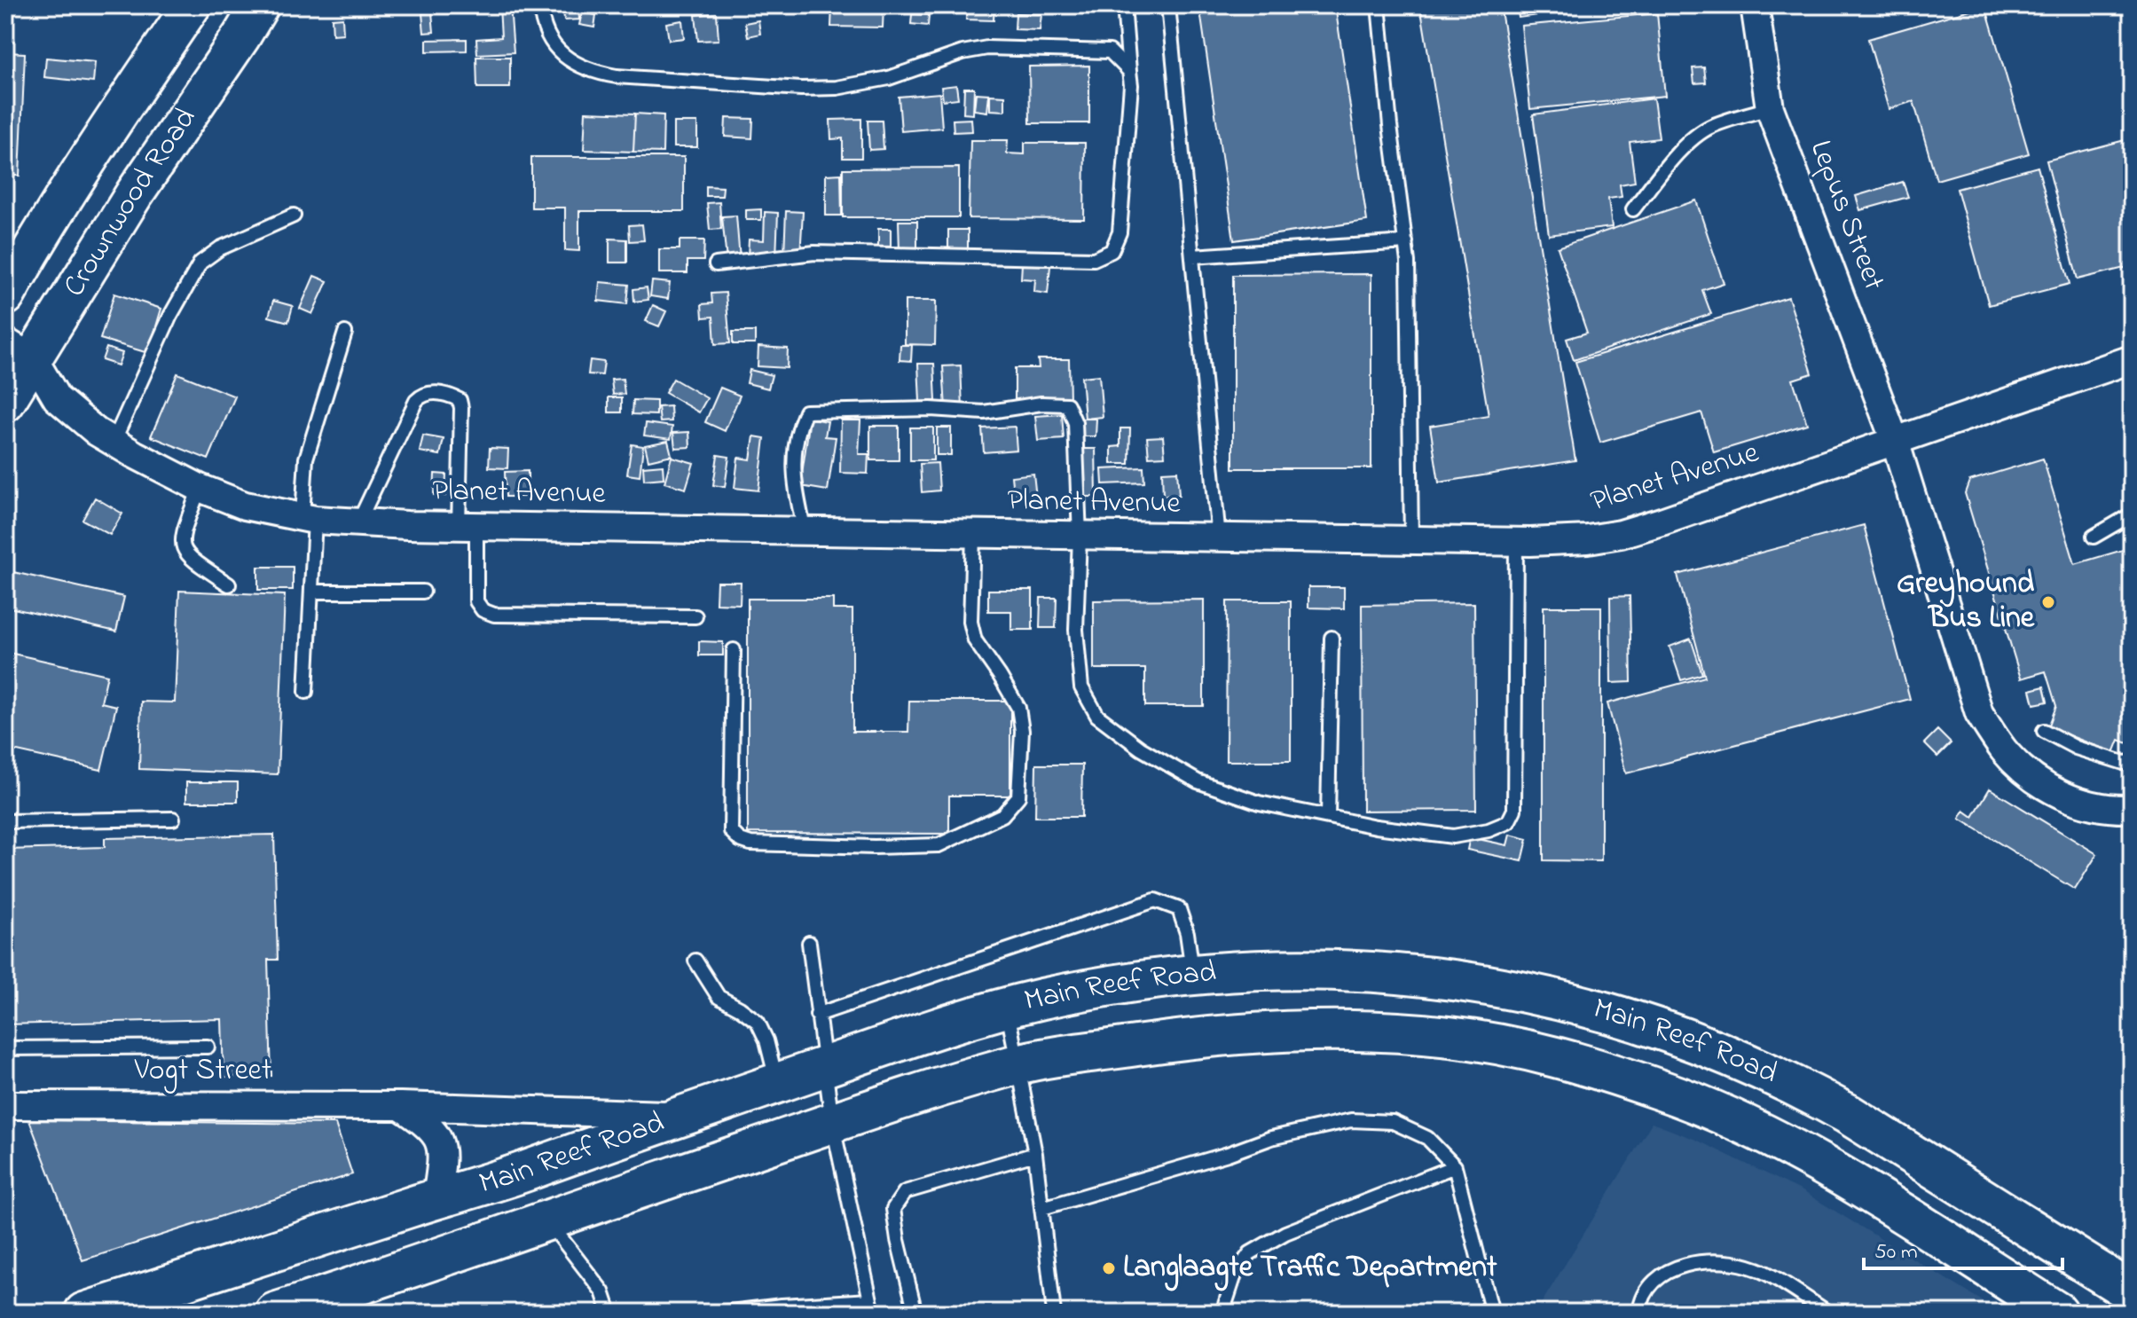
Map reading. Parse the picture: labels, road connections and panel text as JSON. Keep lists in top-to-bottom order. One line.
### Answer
{"streets":{"main road":["Crownwood Road","Main Reef Road"],"street":["Lepus Street","Planet Avenue","Vogt Street"]},"crossings":[["Crownwood Road","Planet Avenue"],["Lepus Street","Planet Avenue"],["Main Reef Road","Vogt Street"]],"places":["Greyhound Bus Line","Langlaagte Traffic Department"],"scale_bar":"50 m"}
